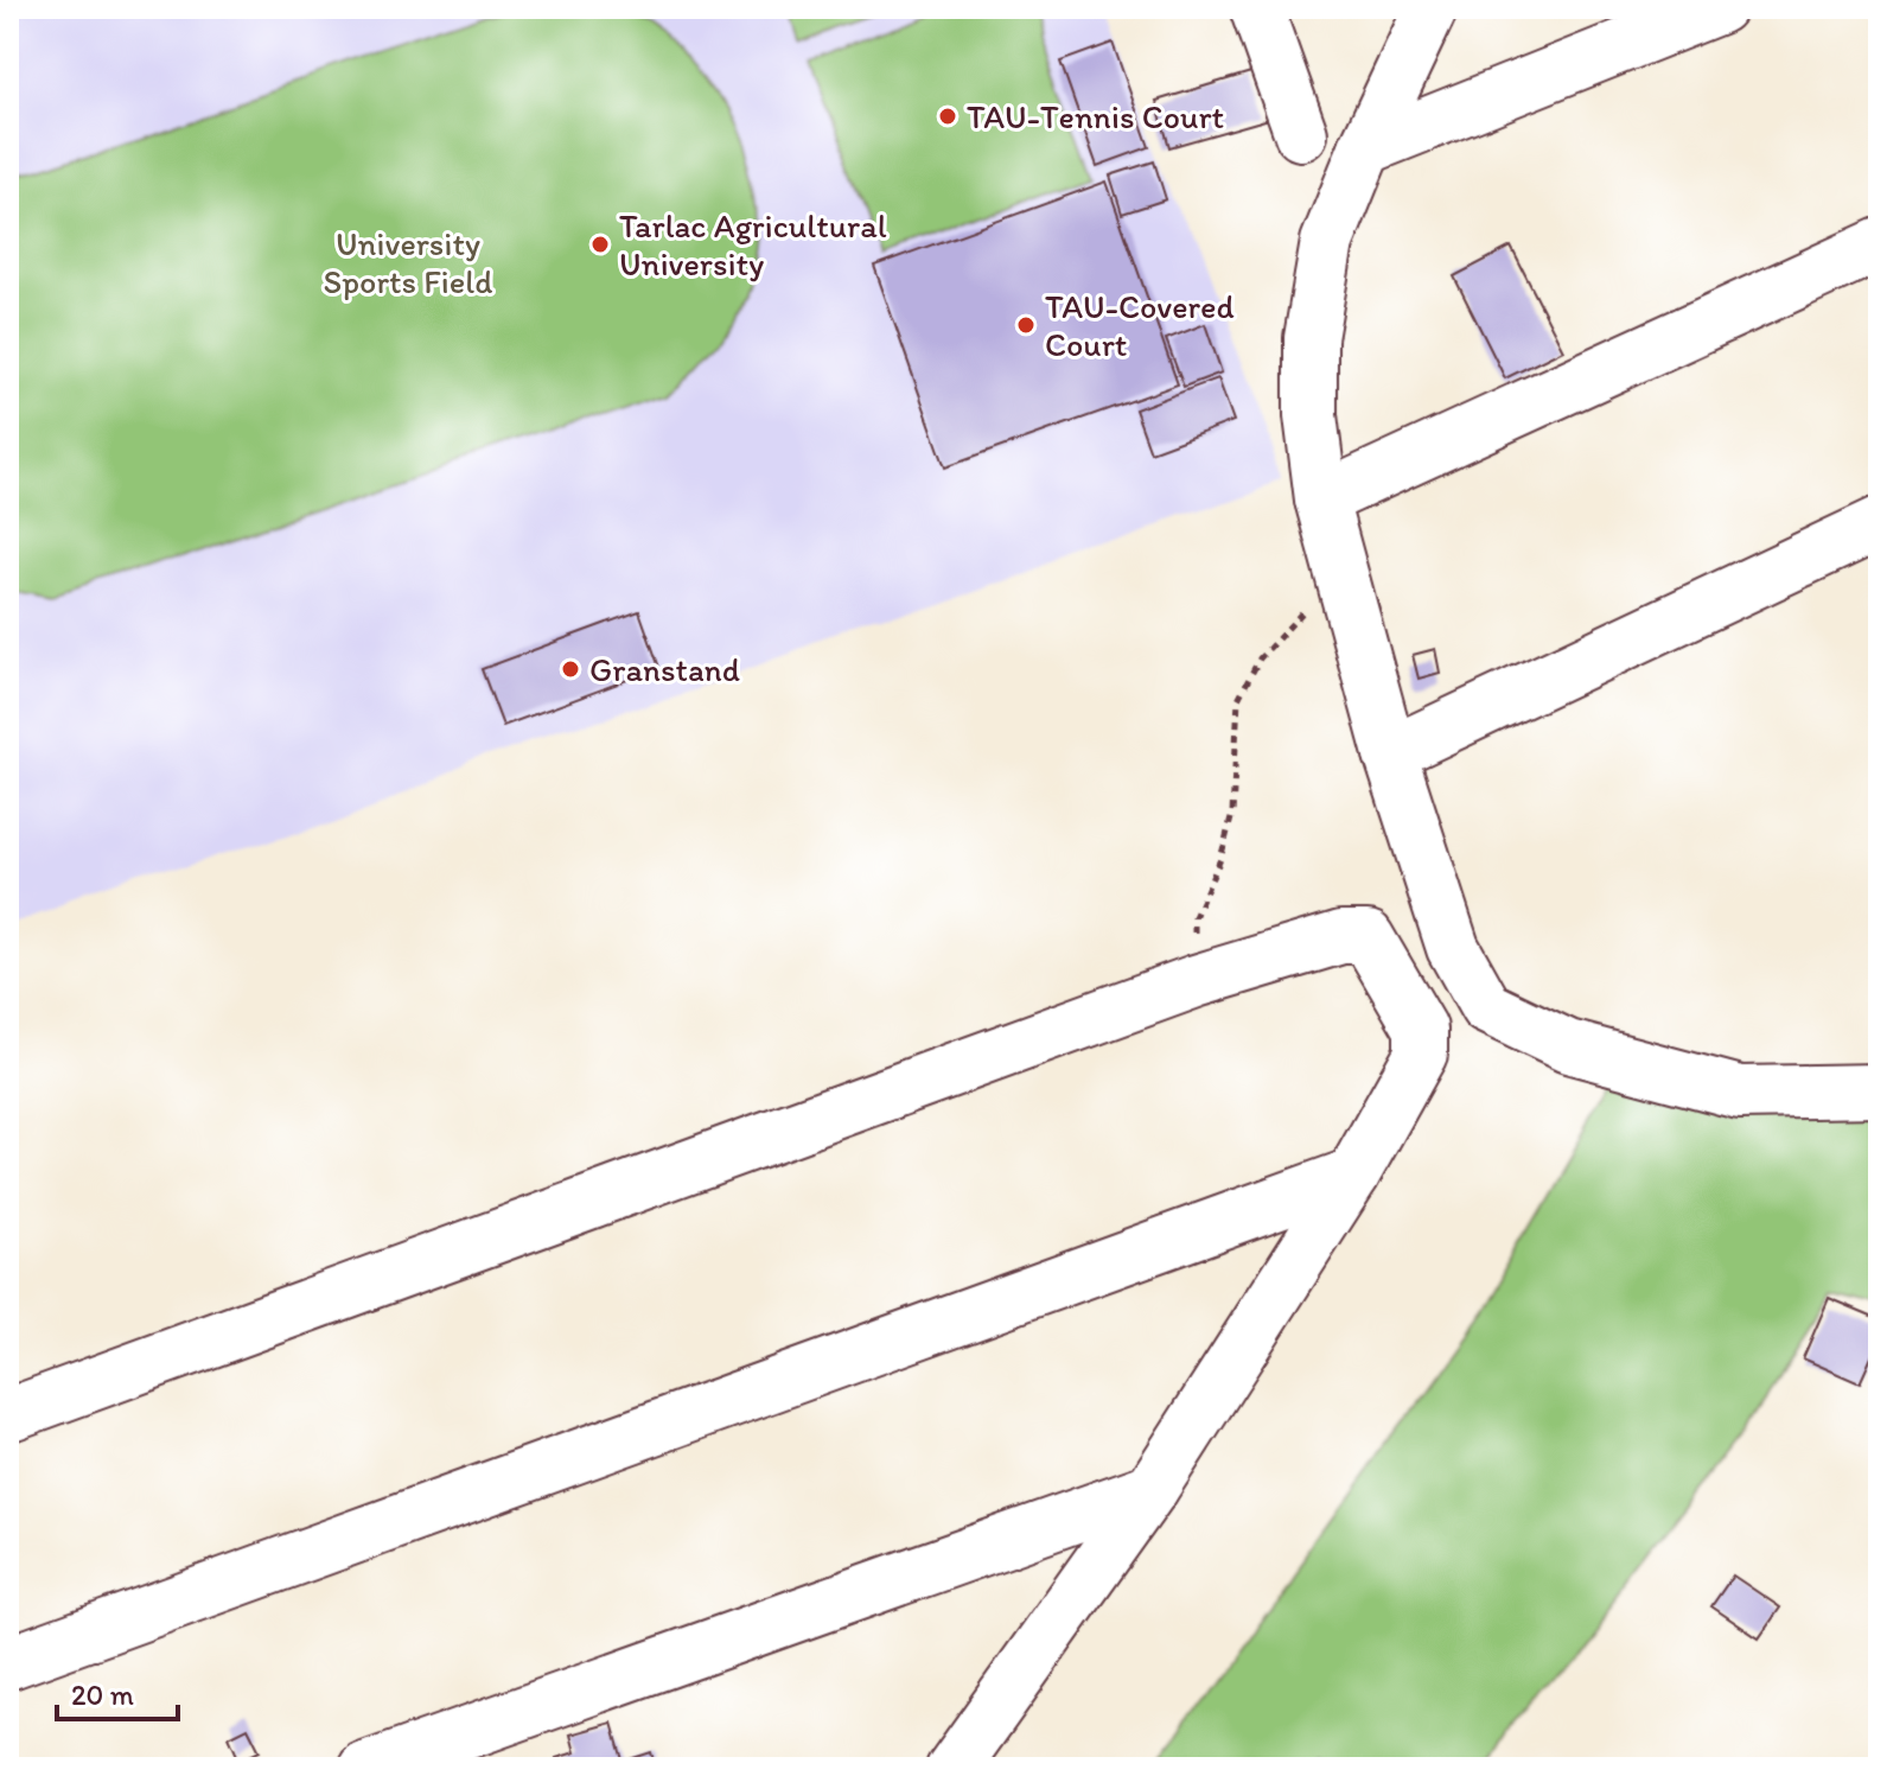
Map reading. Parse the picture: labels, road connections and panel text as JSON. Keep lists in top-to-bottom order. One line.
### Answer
{"parks":["University Sports Field"],"places":["TAU-Tennis Court","Tarlac Agricultural University","TAU-Covered Court","Granstand"],"scale_bar":"20 m"}
